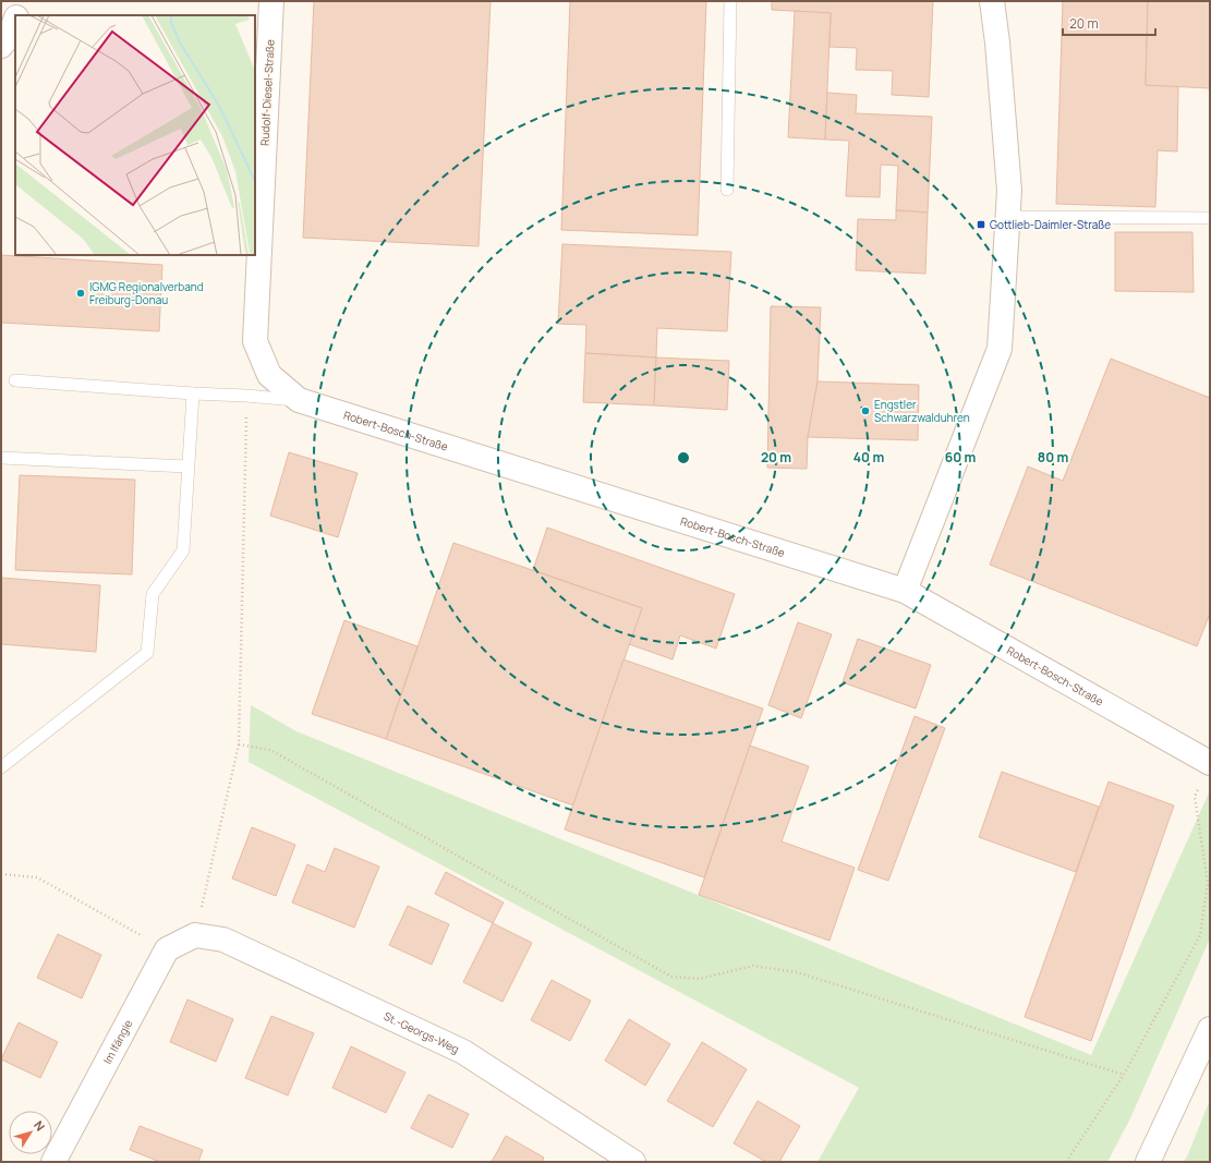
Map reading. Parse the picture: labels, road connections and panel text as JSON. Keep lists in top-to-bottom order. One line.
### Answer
{"streets":{"street":["Rudolf-Diesel-Straße","Robert-Bosch-Straße","St.-Georgs-Weg","Im Ifängle"]},"crossings":[["Rudolf-Diesel-Straße","Robert-Bosch-Straße"]],"places":{"transit":["Gottlieb-Daimler-Straße"],"other":["IGMG Regionalverband Freiburg-Donau","Engstler Schwarzwalduhren"]},"scale_bar":"20 m","north":"top right","rings":["20 m","40 m","60 m","80 m"]}
